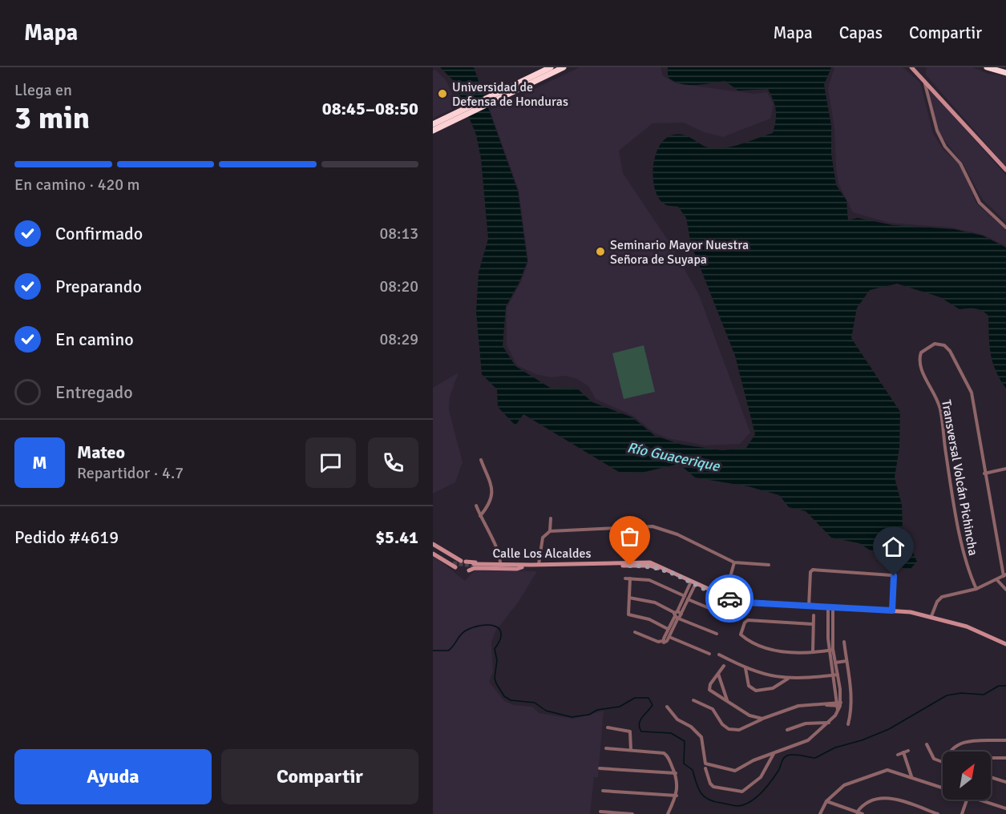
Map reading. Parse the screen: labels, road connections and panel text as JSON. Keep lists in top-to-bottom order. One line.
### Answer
{"streets":{"main road":["Calle Los Alcaldes"],"street":["Transversal Volcán Pichincha"]},"water":["Río Guacerique"],"places":["Universidad de Defensa de Honduras","Seminario Mayor Nuestra Señora de Suyapa"],"north":"top right","page":{"header":"Mapa","nav":["Mapa","Capas","Compartir"],"heading":["3 min","Llega en","08:45–08:50"],"panel":["Mateo","Repartidor · 4.7","Pedido #4619","$5.41"],"bar":"En camino · 420 m","list":[["Confirmado","08:13"],["Preparando","08:20"],["En camino","08:29"],"Entregado"],"round":"M","buttons":["Ayuda","Compartir"]}}
